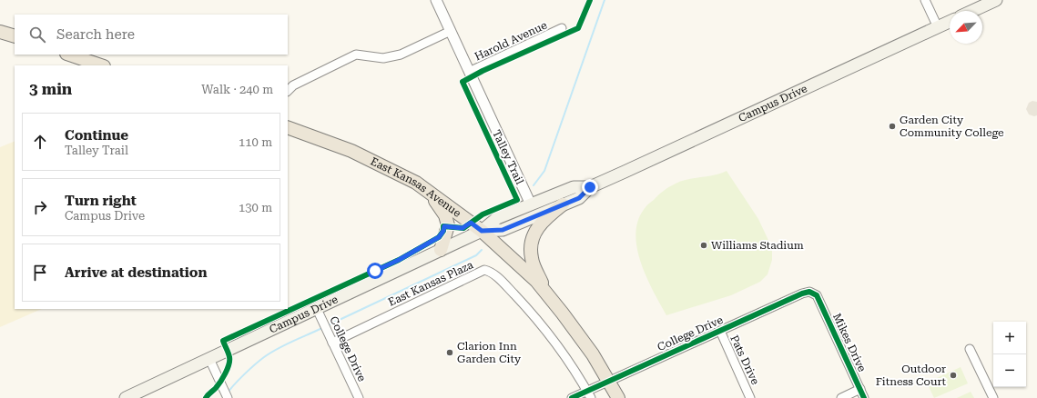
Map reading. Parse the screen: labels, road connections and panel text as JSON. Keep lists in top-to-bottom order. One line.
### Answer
{"streets":{"main road":["Campus Drive","East Kansas Avenue"],"street":["Harold Avenue","East Kansas Plaza","College Drive","Mikes Drive","Pats Drive"],"cycle path":["Talley Trail"]},"crossings":[["Campus Drive","East Kansas Avenue"],["Campus Drive","College Drive"],["East Kansas Avenue","College Drive"],["East Kansas Plaza","College Drive"],["College Drive","Mikes Drive"],["College Drive","Pats Drive"]],"places":["Garden City Community College","Williams Stadium","Clarion Inn Garden City","Outdoor Fitness Court"],"north":"bottom left","page":{"search":"Search here","heading":["3 min","Walk · 240 m"],"list":[["Continue","Talley Trail","110 m"],["Turn right","Campus Drive","130 m"],"Arrive at destination"],"map_buttons":["+","−"]}}
